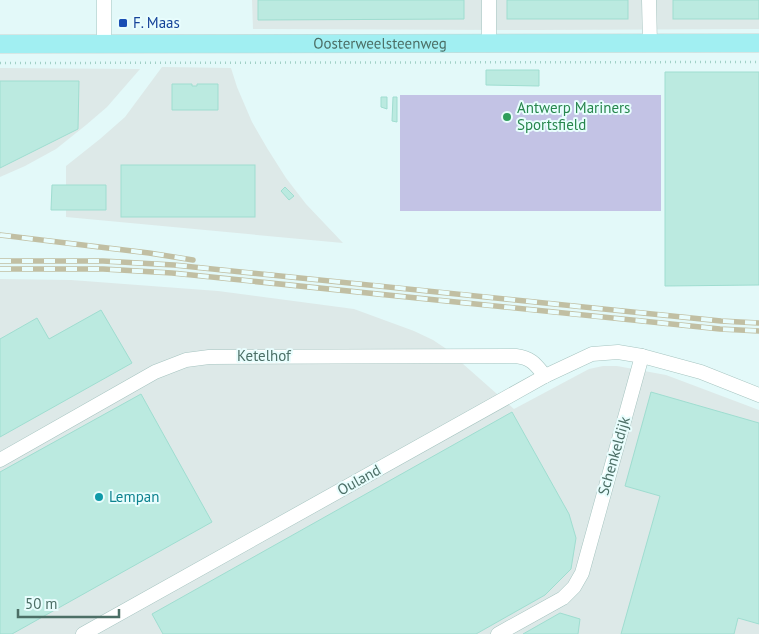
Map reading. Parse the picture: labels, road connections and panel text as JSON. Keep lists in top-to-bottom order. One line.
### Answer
{"streets":{"main road":["Oosterweelsteenweg"],"street":["Ketelhof","Schenkeldijk","Ouland"]},"crossings":[["Ketelhof","Ouland"],["Schenkeldijk","Ouland"]],"places":{"transit":["F. Maas"],"other":["Antwerp Mariners Sportsfield","Lempan"]},"scale_bar":"50 m"}
